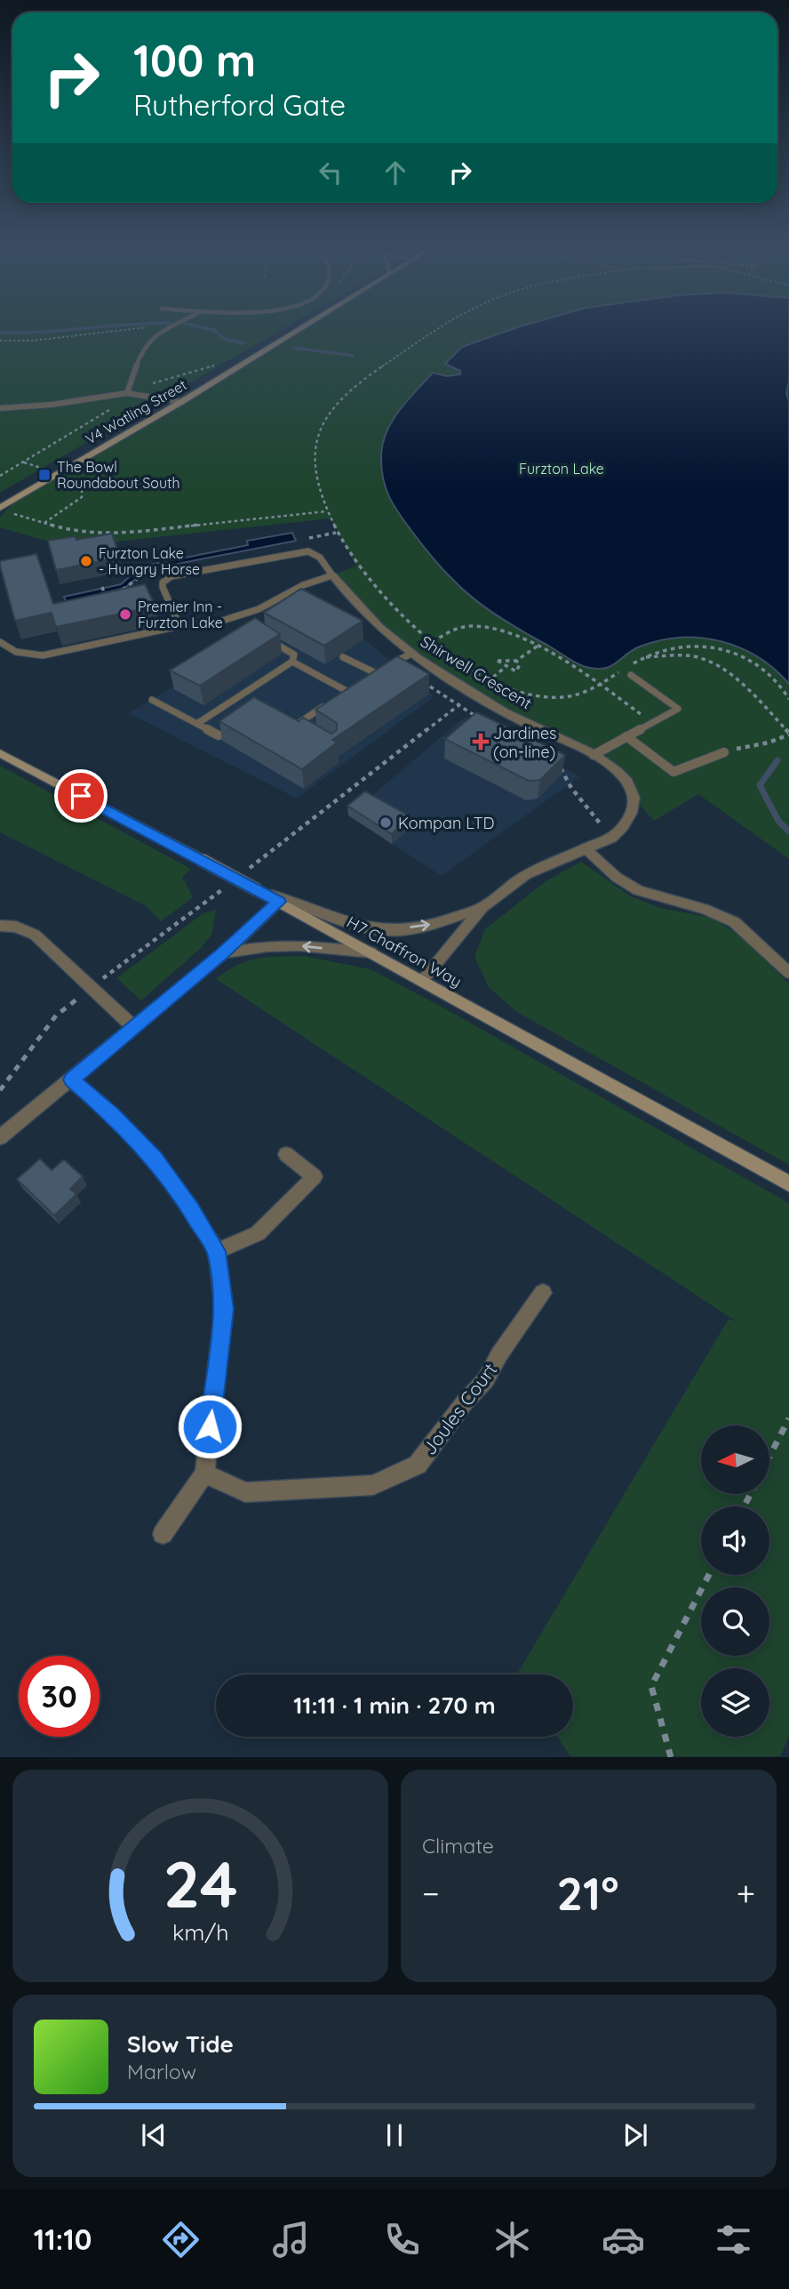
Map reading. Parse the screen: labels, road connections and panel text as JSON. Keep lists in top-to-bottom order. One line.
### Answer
{"streets":{"street":["V4 Watling Street","Shirwell Crescent","H7 Chaffron Way","Joules Court"]},"crossings":[["Shirwell Crescent","H7 Chaffron Way"]],"parks":["Furzton Lake"],"places":{"transit":["The Bowl Roundabout South"],"other":["Furzton Lake - Hungry Horse","Premier Inn - Furzton Lake","Kompan LTD"],"health":["Jardines (on-line)"]},"north":"left","page":{"turn":["100 m","Rutherford Gate"],"limit":"30","trip":"11:11 · 1 min · 270 m","tile":"Climate","heat":["−","21°","+"],"song":["Slow Tide","Marlow"],"tabs":"11:10","gauge":["24","km/h"]}}
